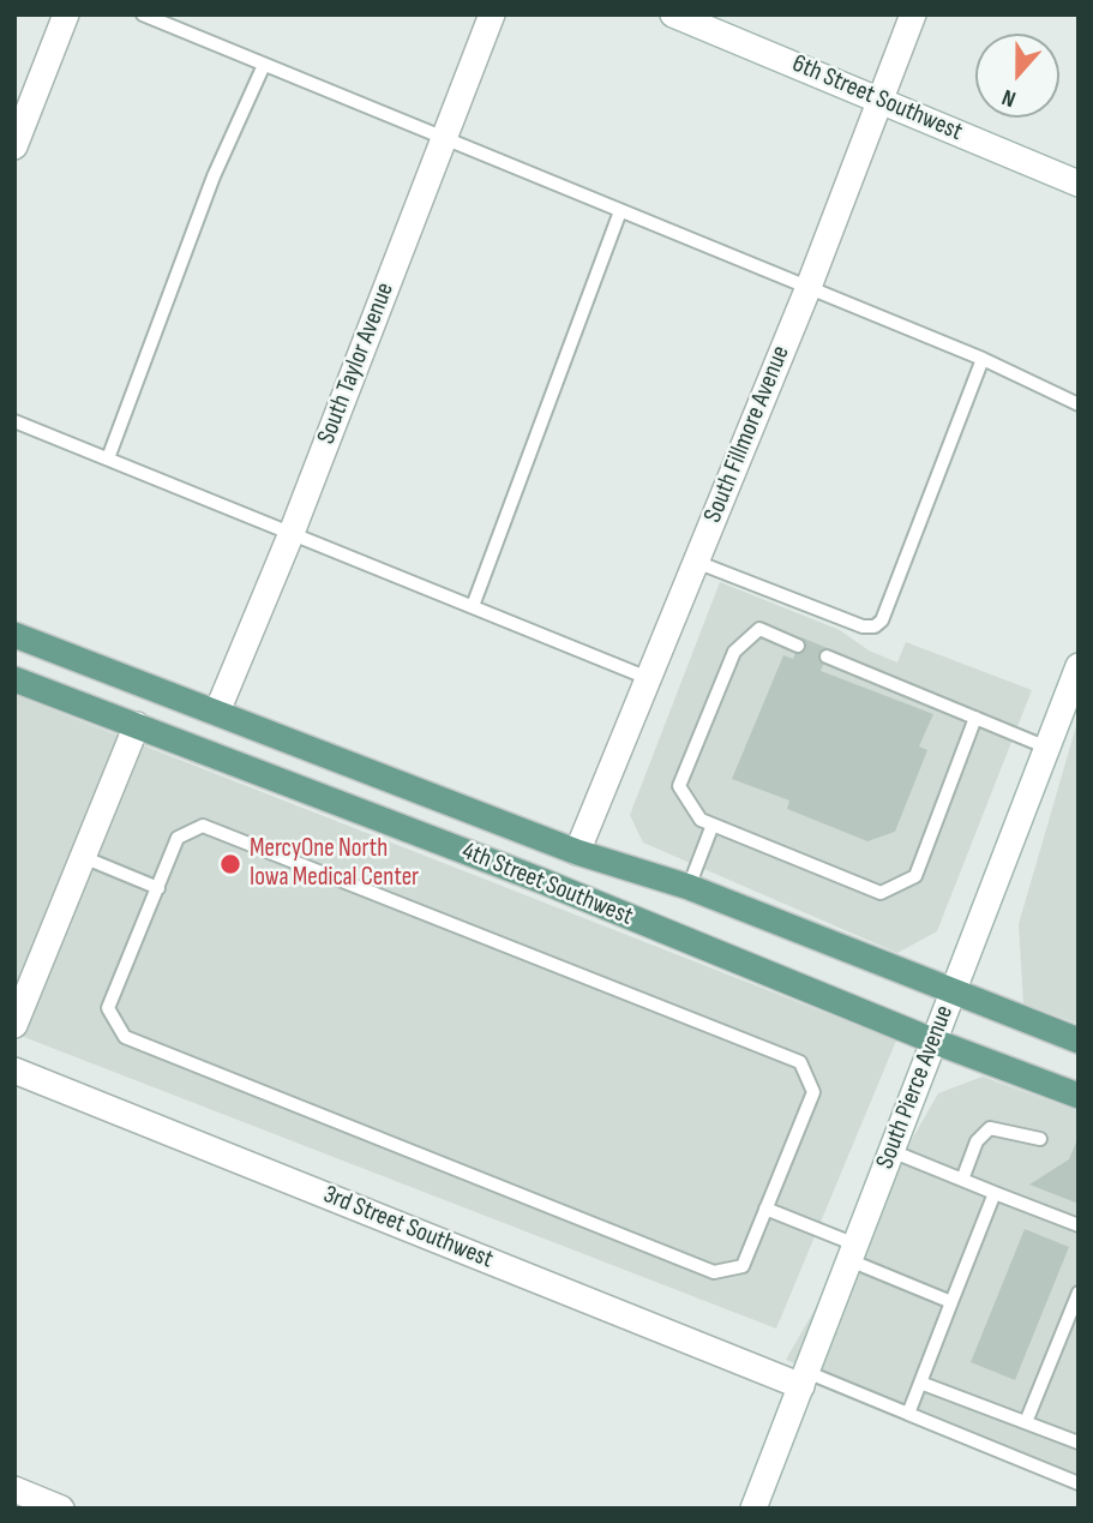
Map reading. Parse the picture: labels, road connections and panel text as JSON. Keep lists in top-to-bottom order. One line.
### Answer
{"streets":{"main road":["4th Street Southwest"],"street":["6th Street Southwest","South Taylor Avenue","South Fillmore Avenue","South Pierce Avenue","3rd Street Southwest"]},"crossings":[["6th Street Southwest","South Fillmore Avenue"],["South Taylor Avenue","4th Street Southwest"],["South Fillmore Avenue","4th Street Southwest"],["4th Street Southwest","South Pierce Avenue"],["South Pierce Avenue","3rd Street Southwest"]],"places":["MercyOne North Iowa Medical Center"],"north":"bottom"}
